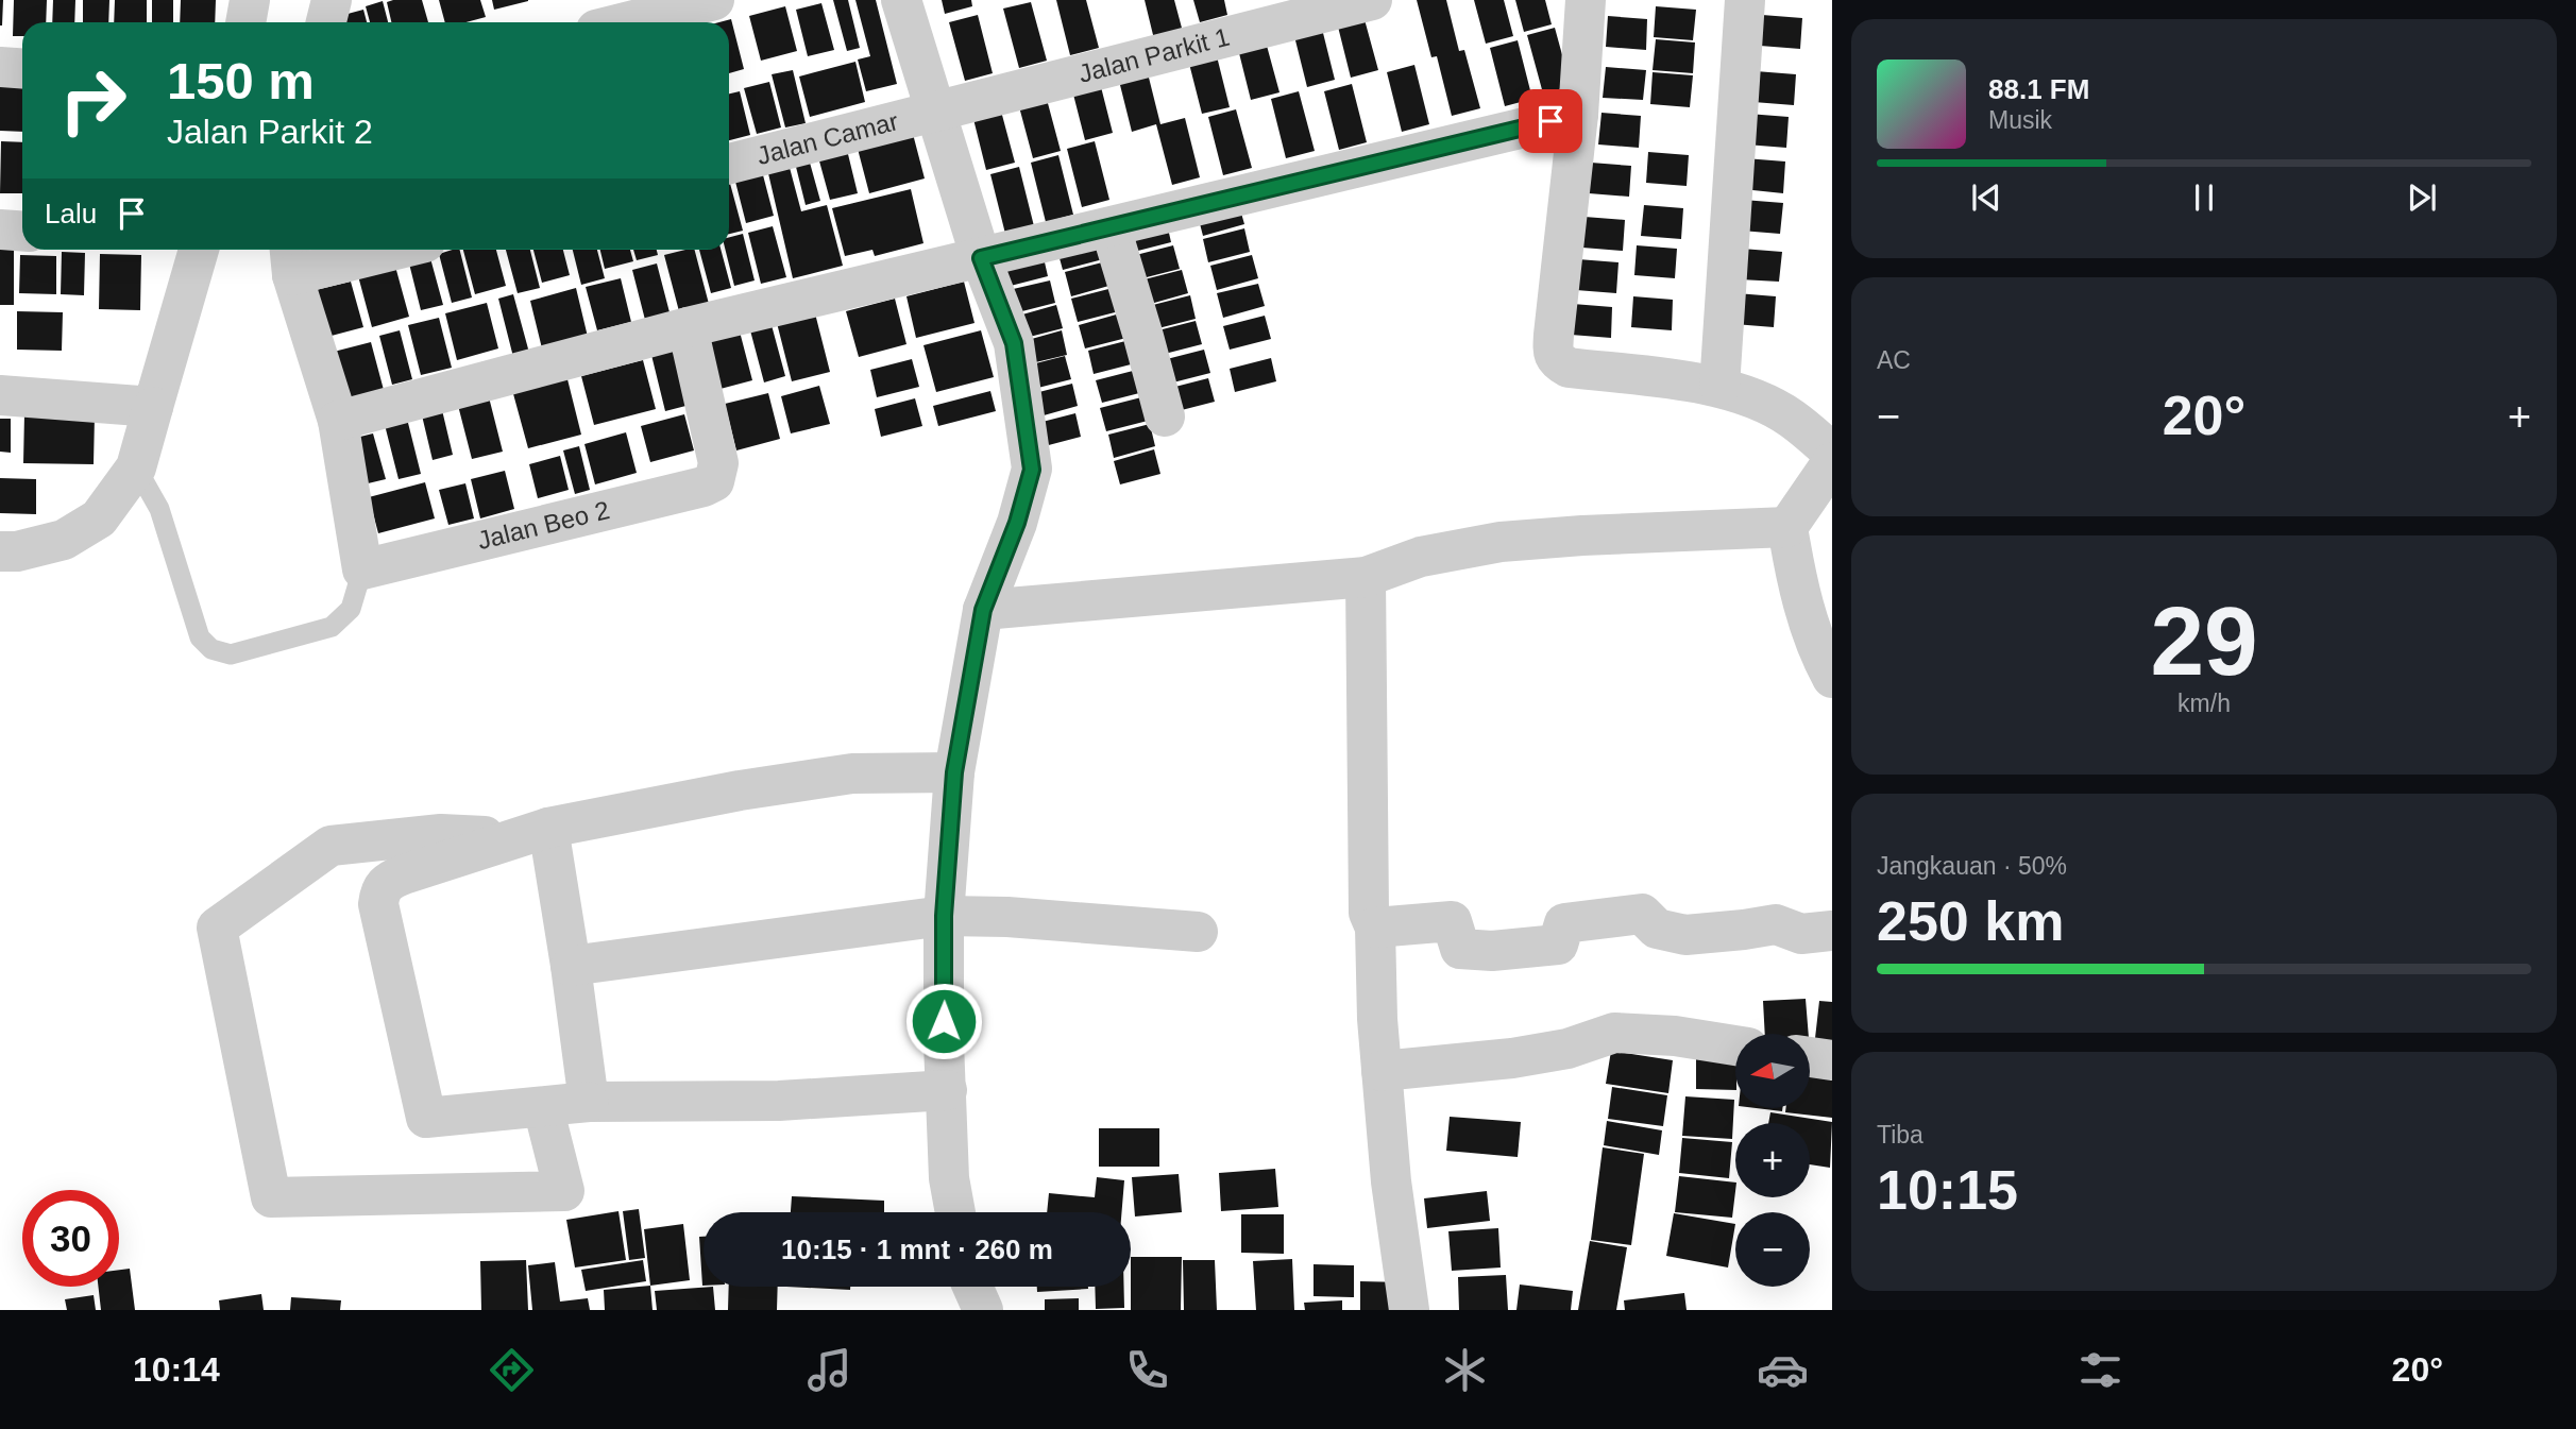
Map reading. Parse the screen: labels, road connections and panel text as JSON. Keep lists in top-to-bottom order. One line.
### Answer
{"streets":{"street":["Jalan Parkit 1","Jalan Camar","Jalan Beo 2"]},"crossings":[["Jalan Parkit 1","Jalan Camar"]],"north":"left","page":{"turn":["150 m","Jalan Parkit 2"],"song":["88.1 FM","Musik"],"then":"Lalu","tile":["AC",["29","km/h"],["Jangkauan · 50%","250 km"],["Tiba","10:15"]],"heat":["−","20°","+"],"map_buttons":["+","−"],"limit":"30","trip":"10:15 · 1 mnt · 260 m","tabs":["10:14","20°"]}}
